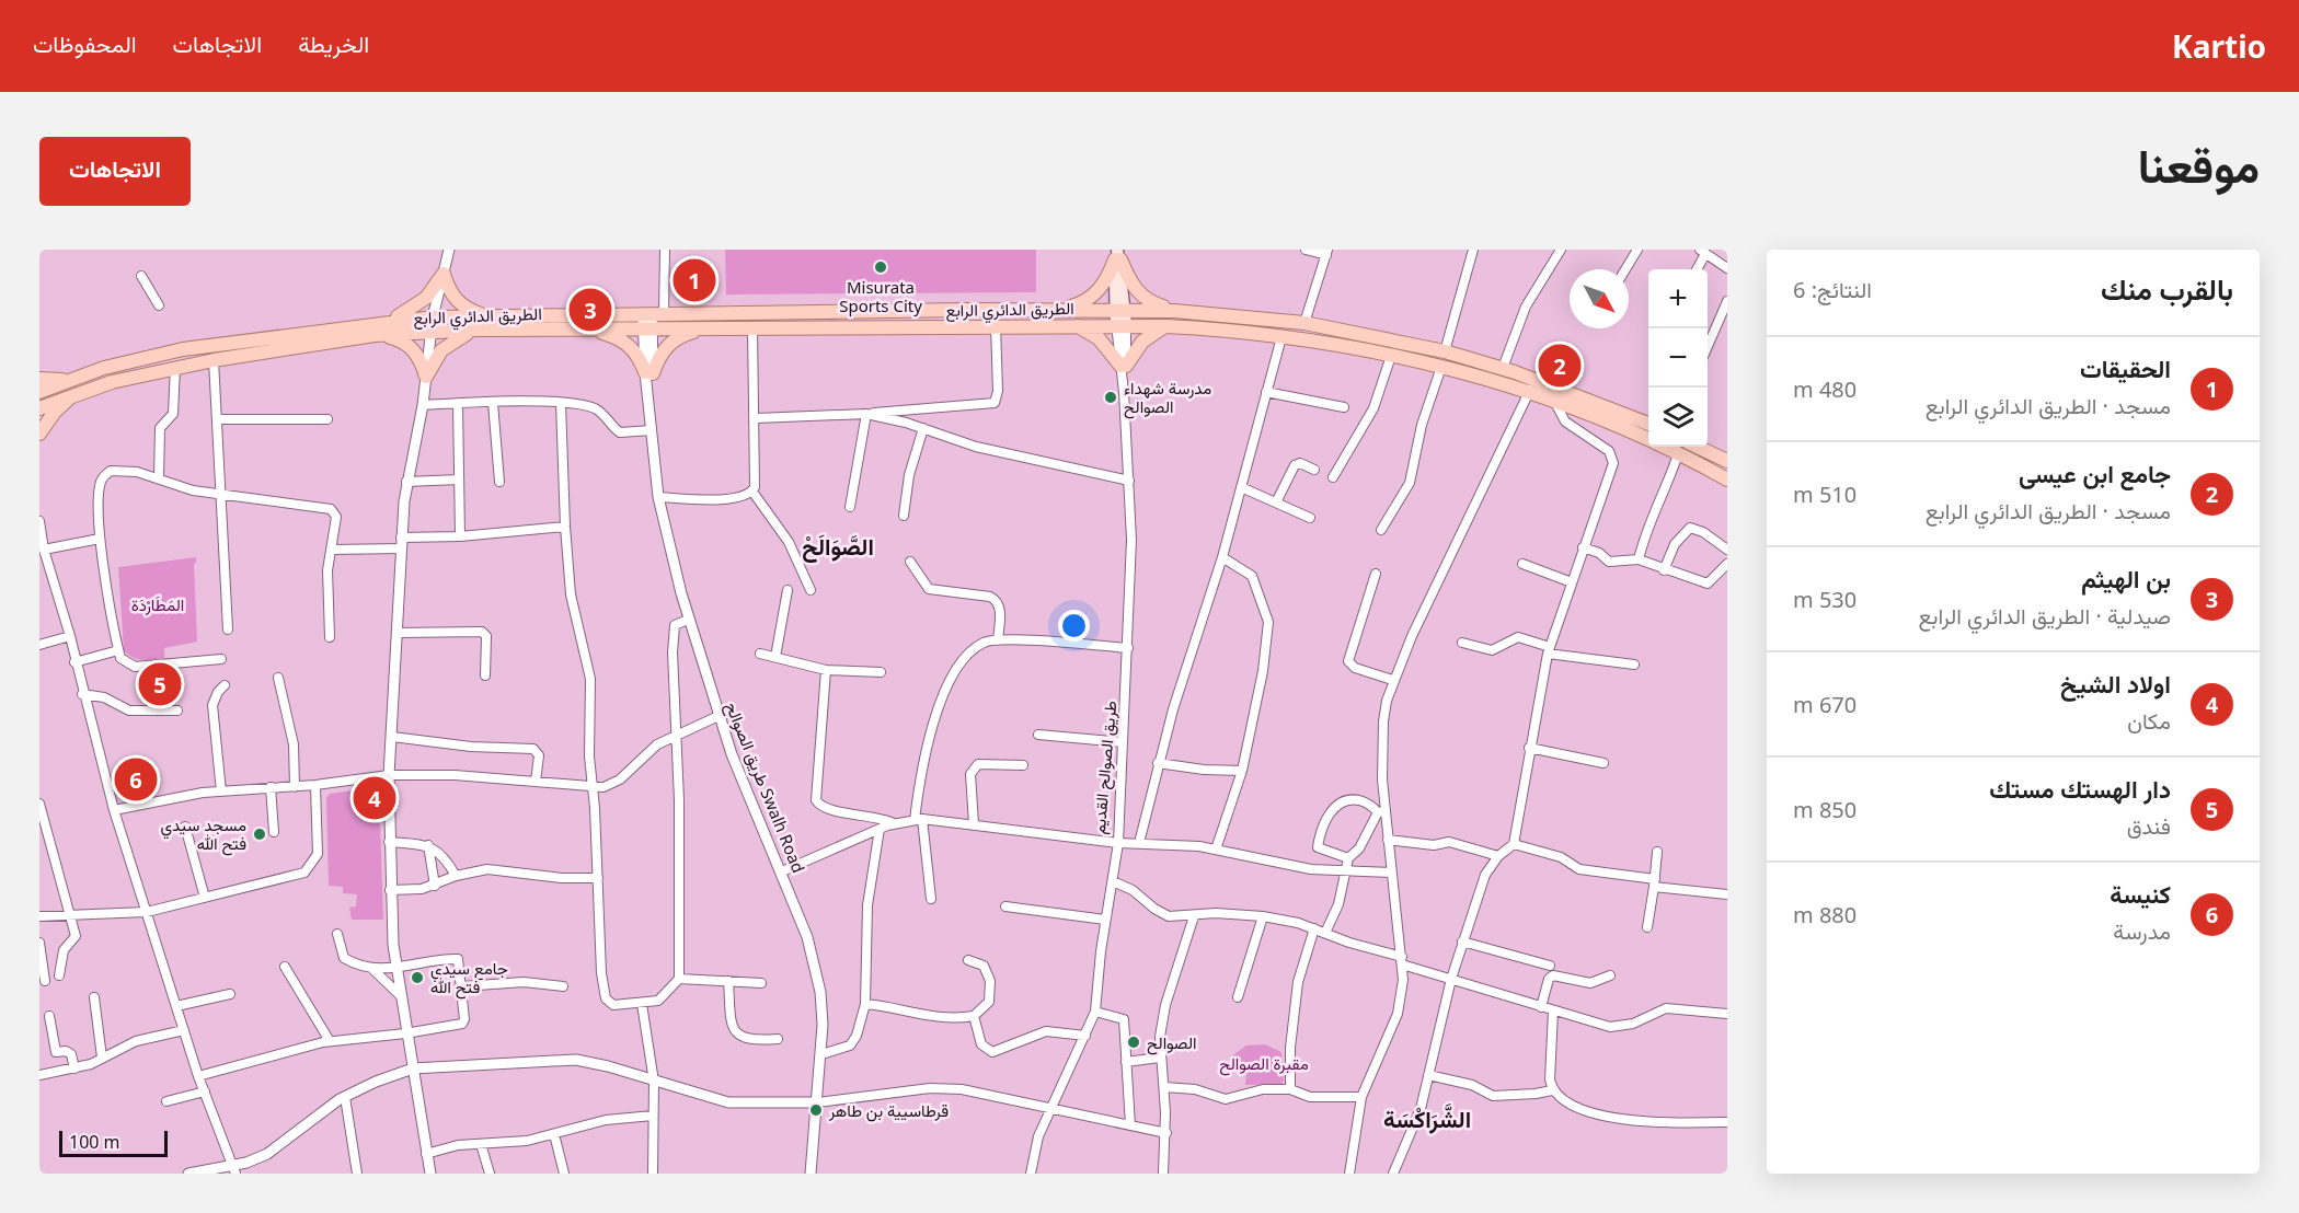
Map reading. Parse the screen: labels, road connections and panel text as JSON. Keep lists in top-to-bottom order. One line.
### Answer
{"streets":{"main road":["الطريق الدائري الرابع","طريق الصوالح القديم"],"street":["طريق الصوالح Swalh Road"]},"crossings":[["الطريق الدائري الرابع","طريق الصوالح القديم"],["الطريق الدائري الرابع","طريق الصوالح Swalh Road"],["طريق الصوالح القديم","طريق الصوالح Swalh Road"]],"districts":["الصَّوَالَحْ","الشَّرَاكْسَة"],"parks":["المَطَارْدَة","مقبرة الصوالح"],"places":["Misurata Sports City","مدرسة شهداء الصوالح","مسجد سيدي فتح الله","جامع سيدي فتح الله","الصوالح","قرطاسيية بن طاهر"],"scale_bar":"100 m","north":"bottom right","page":{"header":"Kartio","nav":["الخريطة","الاتجاهات","المحفوظات"],"title":"موقعنا","buttons":"الاتجاهات","heading":["بالقرب منك","النتائج: 6"],"pins":["1","3","2","5","6","4"],"map_buttons":["+","−"],"list":[{"mark":"1","name":"الحقيقات","note":"مسجد · الطريق الدائري الرابع","value":"480 m"},{"mark":"2","name":"جامع ابن عيسى","note":"مسجد · الطريق الدائري الرابع","value":"510 m"},{"mark":"3","name":"بن الهيثم","note":"صيدلية · الطريق الدائري الرابع","value":"530 m"},{"mark":"4","name":"اولاد الشيخ","note":"مكان","value":"670 m"},{"mark":"5","name":"دار الهستك مستك","note":"فندق","value":"850 m"},{"mark":"6","name":"كنيسة","note":"مدرسة","value":"880 m"}],"scale":"100 m"}}
